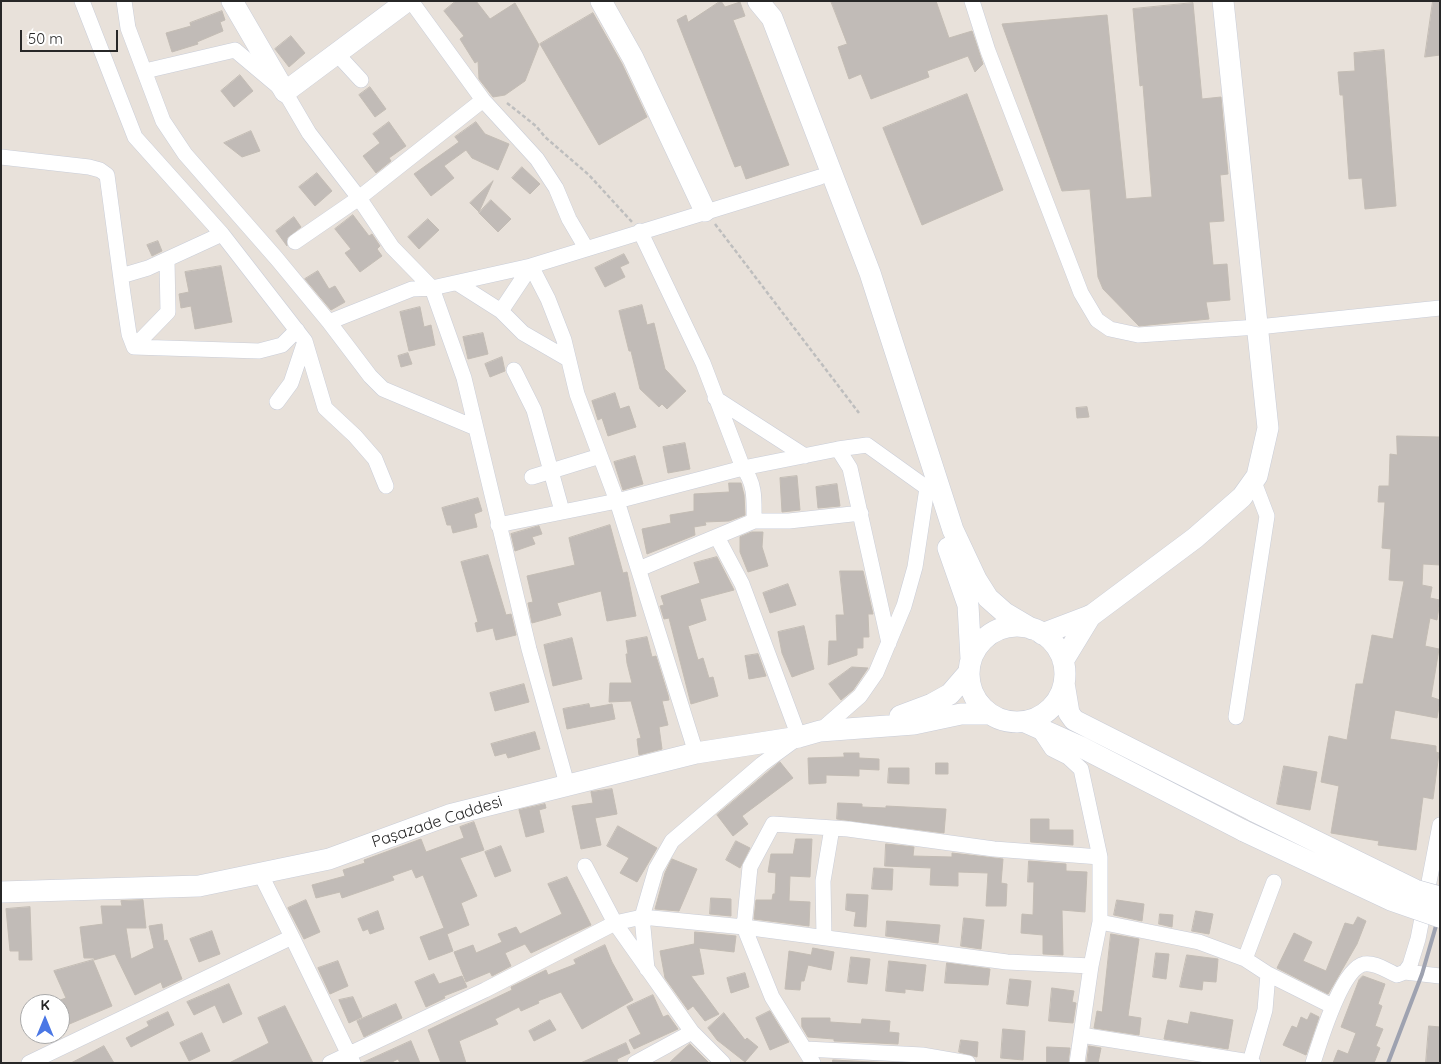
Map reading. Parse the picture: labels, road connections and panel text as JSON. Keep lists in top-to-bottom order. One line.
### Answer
{"streets":{"street":["Paşazade Caddesi"]},"scale_bar":"50 m","north":"top"}
